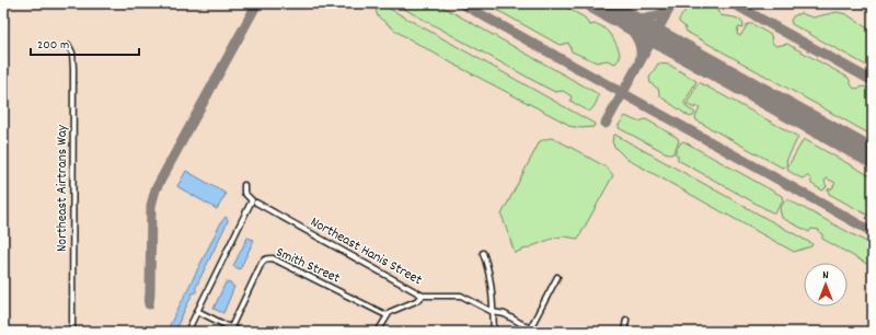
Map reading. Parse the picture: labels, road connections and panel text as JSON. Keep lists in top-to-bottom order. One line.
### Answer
{"streets":{"street":["Northeast Airtrans Way","Northeast Hanis Street","Smith Street"]},"scale_bar":"200 m","north":"top"}
